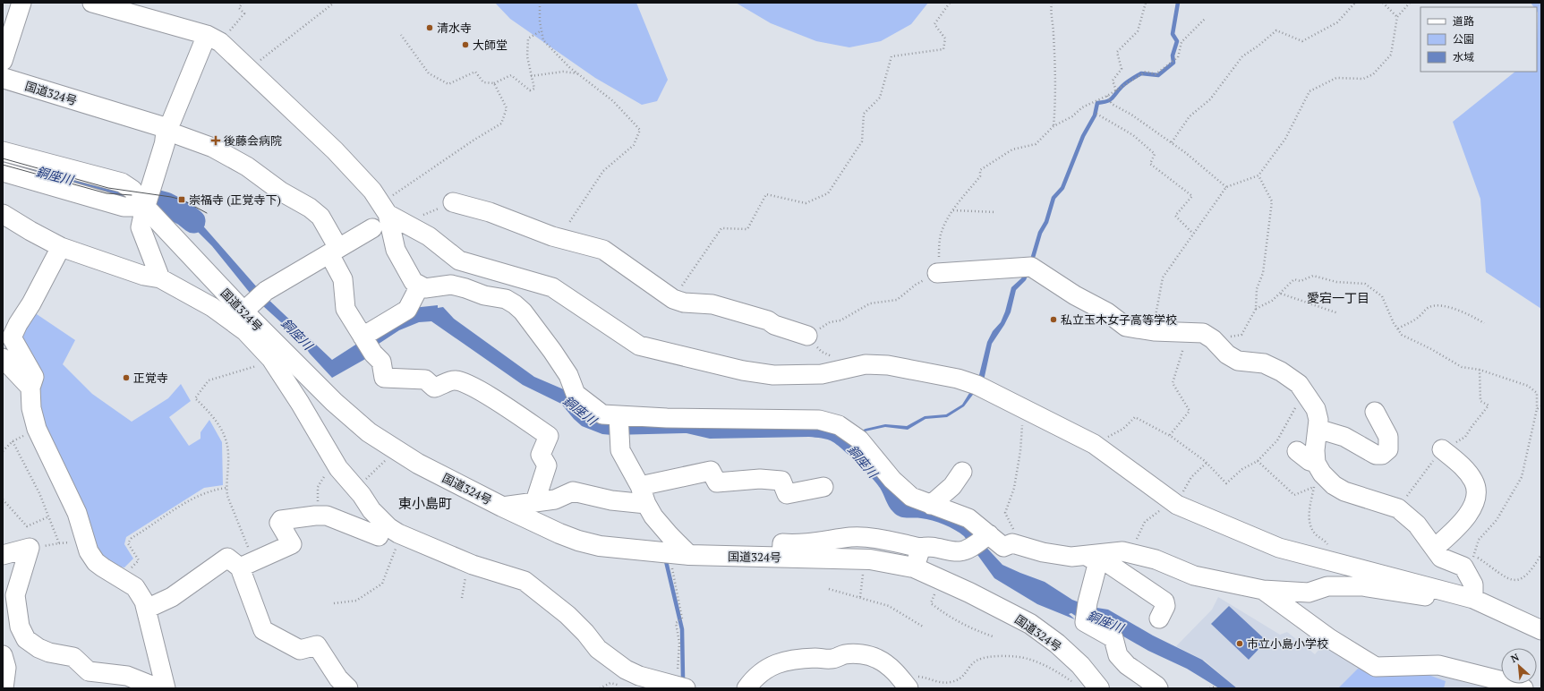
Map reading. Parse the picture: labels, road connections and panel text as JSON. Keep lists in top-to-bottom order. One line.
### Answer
{"streets":{"highway":["国道324号"]},"districts":["愛宕一丁目","東小島町"],"water":["銅座川"],"places":{"other":["清水寺","大師堂","私立玉木女子高等学校","正覚寺","市立小島小学校"],"health":["後藤会病院"],"transit":["崇福寺 (正覚寺下)"]},"legend":["道路","公園","水域"],"north":"top left"}
